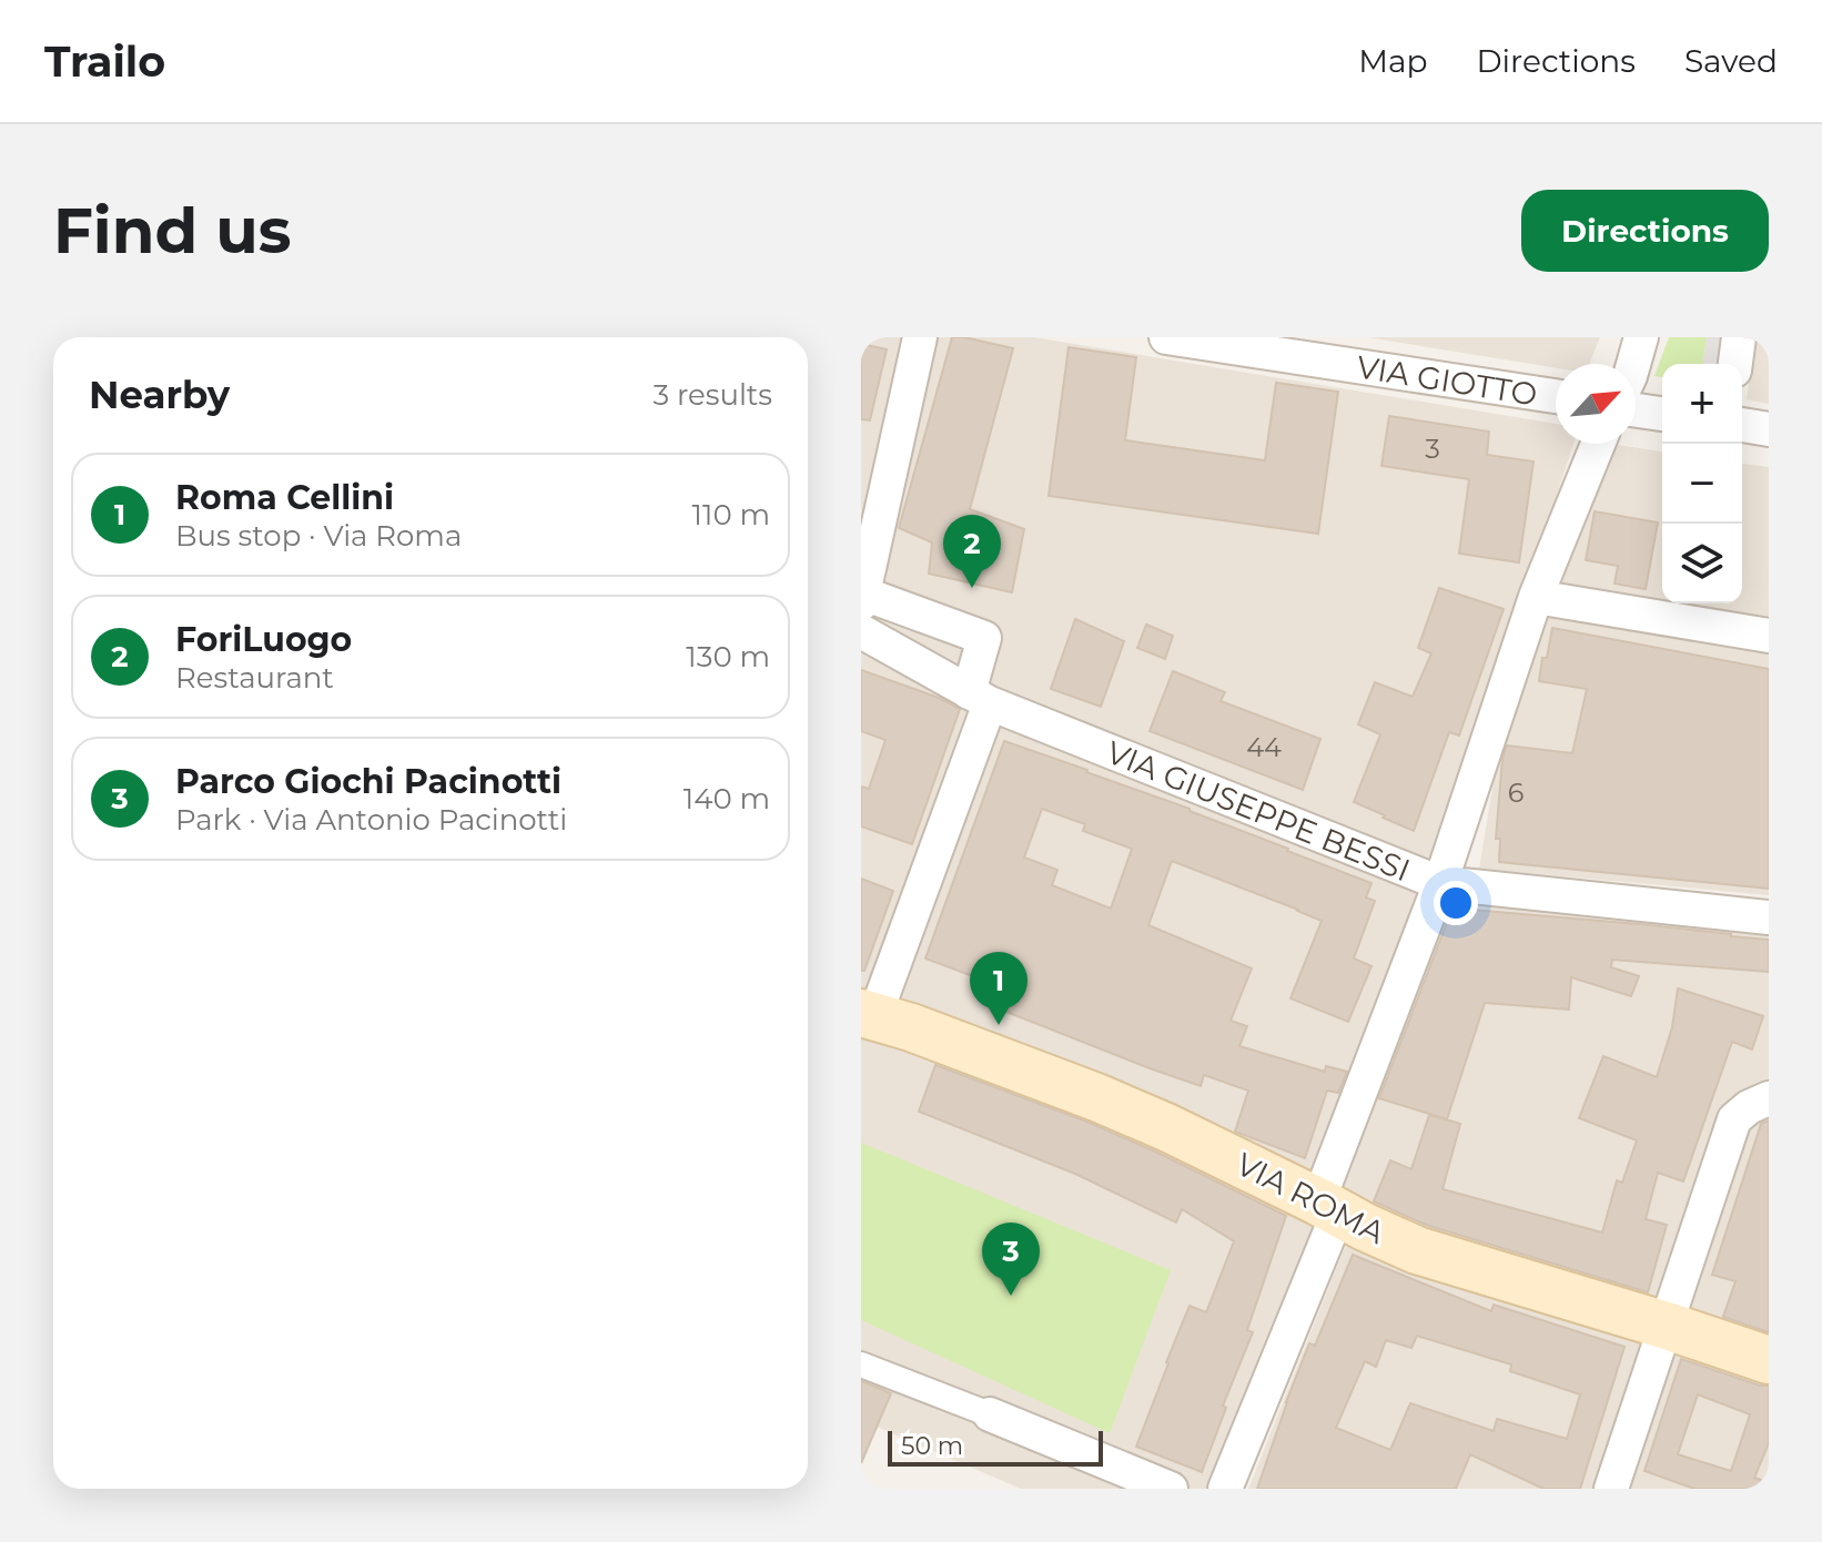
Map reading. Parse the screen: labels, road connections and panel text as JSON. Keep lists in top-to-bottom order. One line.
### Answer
{"streets":{"main road":["VIA ROMA"],"street":["VIA GIOTTO","VIA GIUSEPPE BESSI"]},"house_numbers":["3","44","6"],"scale_bar":"50 m","north":"top right","page":{"header":"Trailo","nav":["Map","Directions","Saved"],"buttons":"Directions","title":"Find us","heading":["Nearby","3 results"],"map_buttons":["+","−"],"list":[{"mark":"1","name":"Roma Cellini","note":"Bus stop · Via Roma","value":"110 m"},{"mark":"2","name":"ForiLuogo","note":"Restaurant","value":"130 m"},{"mark":"3","name":"Parco Giochi Pacinotti","note":"Park · Via Antonio Pacinotti","value":"140 m"}],"pins":["2","1","3"],"scale":"50 m"}}
